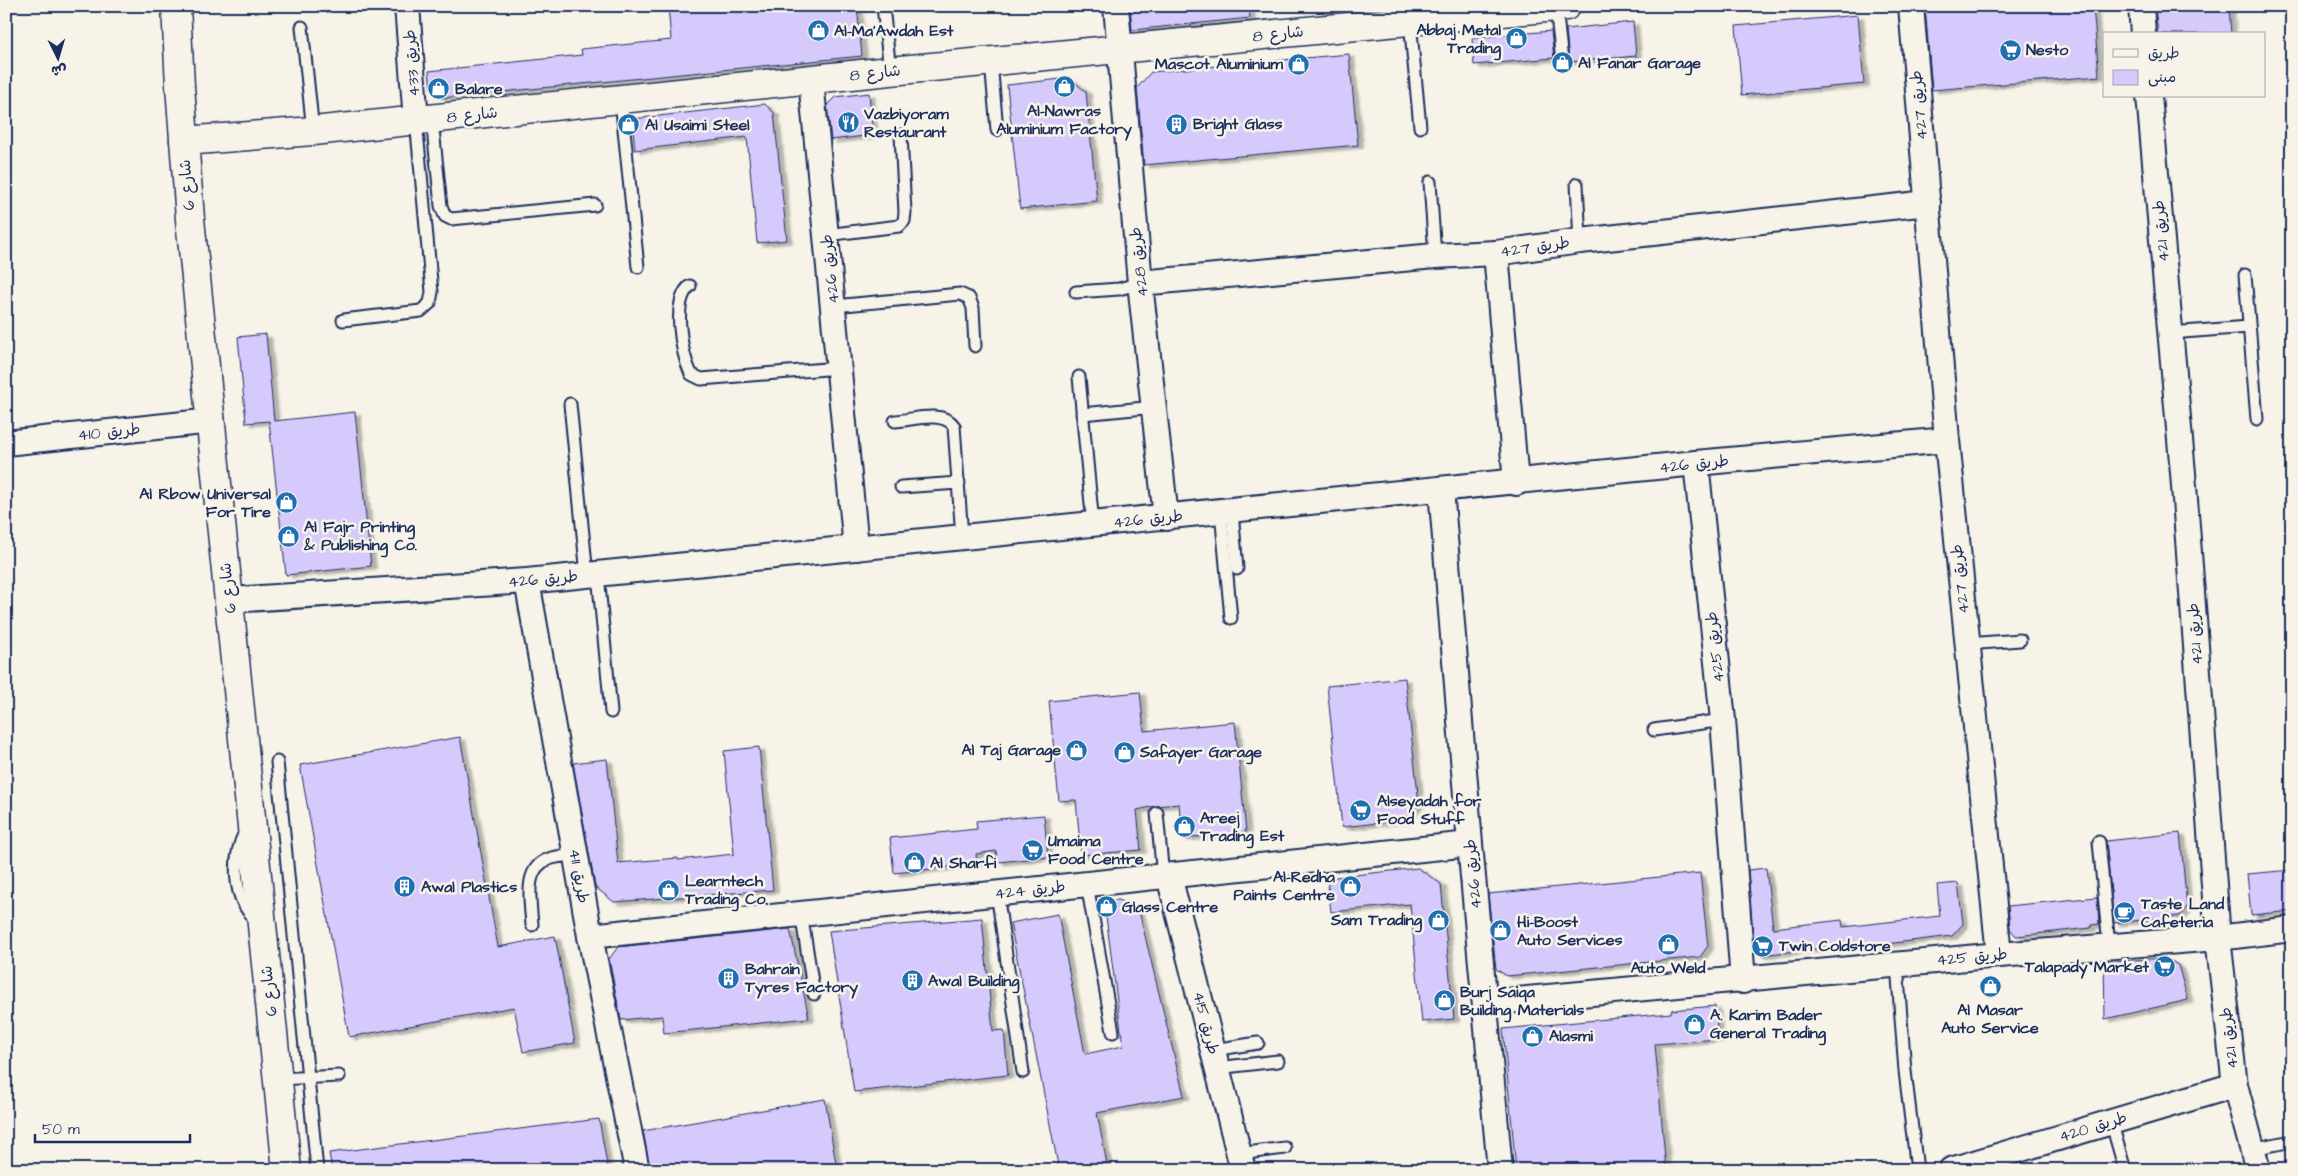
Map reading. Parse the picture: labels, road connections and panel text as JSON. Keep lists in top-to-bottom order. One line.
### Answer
{"streets":{"street":["شارع 8","طريق 433","طريق 427","شارع 6","طريق 421","طريق 428","طريق 426","طريق 410","طريق 425","طريق 411","طريق 424","طريق 415","طريق 420"]},"crossings":[["شارع 8","طريق 433"],["شارع 8","شارع 6"],["شارع 8","طريق 428"],["شارع 8","طريق 426"],["طريق 427","طريق 428"],["طريق 427","طريق 426"],["طريق 427","طريق 425"],["شارع 6","طريق 426"],["شارع 6","طريق 410"],["طريق 421","طريق 425"],["طريق 421","طريق 420"],["طريق 428","طريق 426"],["طريق 426","طريق 425"],["طريق 426","طريق 411"],["طريق 426","طريق 424"],["طريق 411","طريق 424"],["طريق 424","طريق 415"]],"places":{"shop":["Al-Ma'Awdah Est","Abbaj Metal Trading","Al Fanar Garage","Mascot Aluminium","Al-Nawras Aluminium Factory","Balare","Al Usaimi Steel","Al Rbow Universal For Tire","Al Fajr Printing & Publishing Co.","Al Taj Garage","Safayer Garage","Areej Trading Est","Al Sharfi","Al-Redha Paints Centre","Learntech Trading Co.","Glass Centre","Sam Trading","Hi-Boost Auto Services","Auto Weld","Al Masar Auto Service","Burj Saiqa Building Materials","A. Karim Bader General Trading","Alasmi"],"supermarket":["Nesto","Alseyadah for Food Stuff","Umaima Food Centre","Twin Coldstore","Talapady Market"],"restaurant":["Vazbiyoram Restaurant"],"building":["Bright Glass","Awal Plastics","Bahrain Tyres Factory","Awal Building"],"cafe":["Taste Land Cafeteria"]},"legend":["طريق","مبنى"],"scale_bar":"50 m","north":"bottom"}
